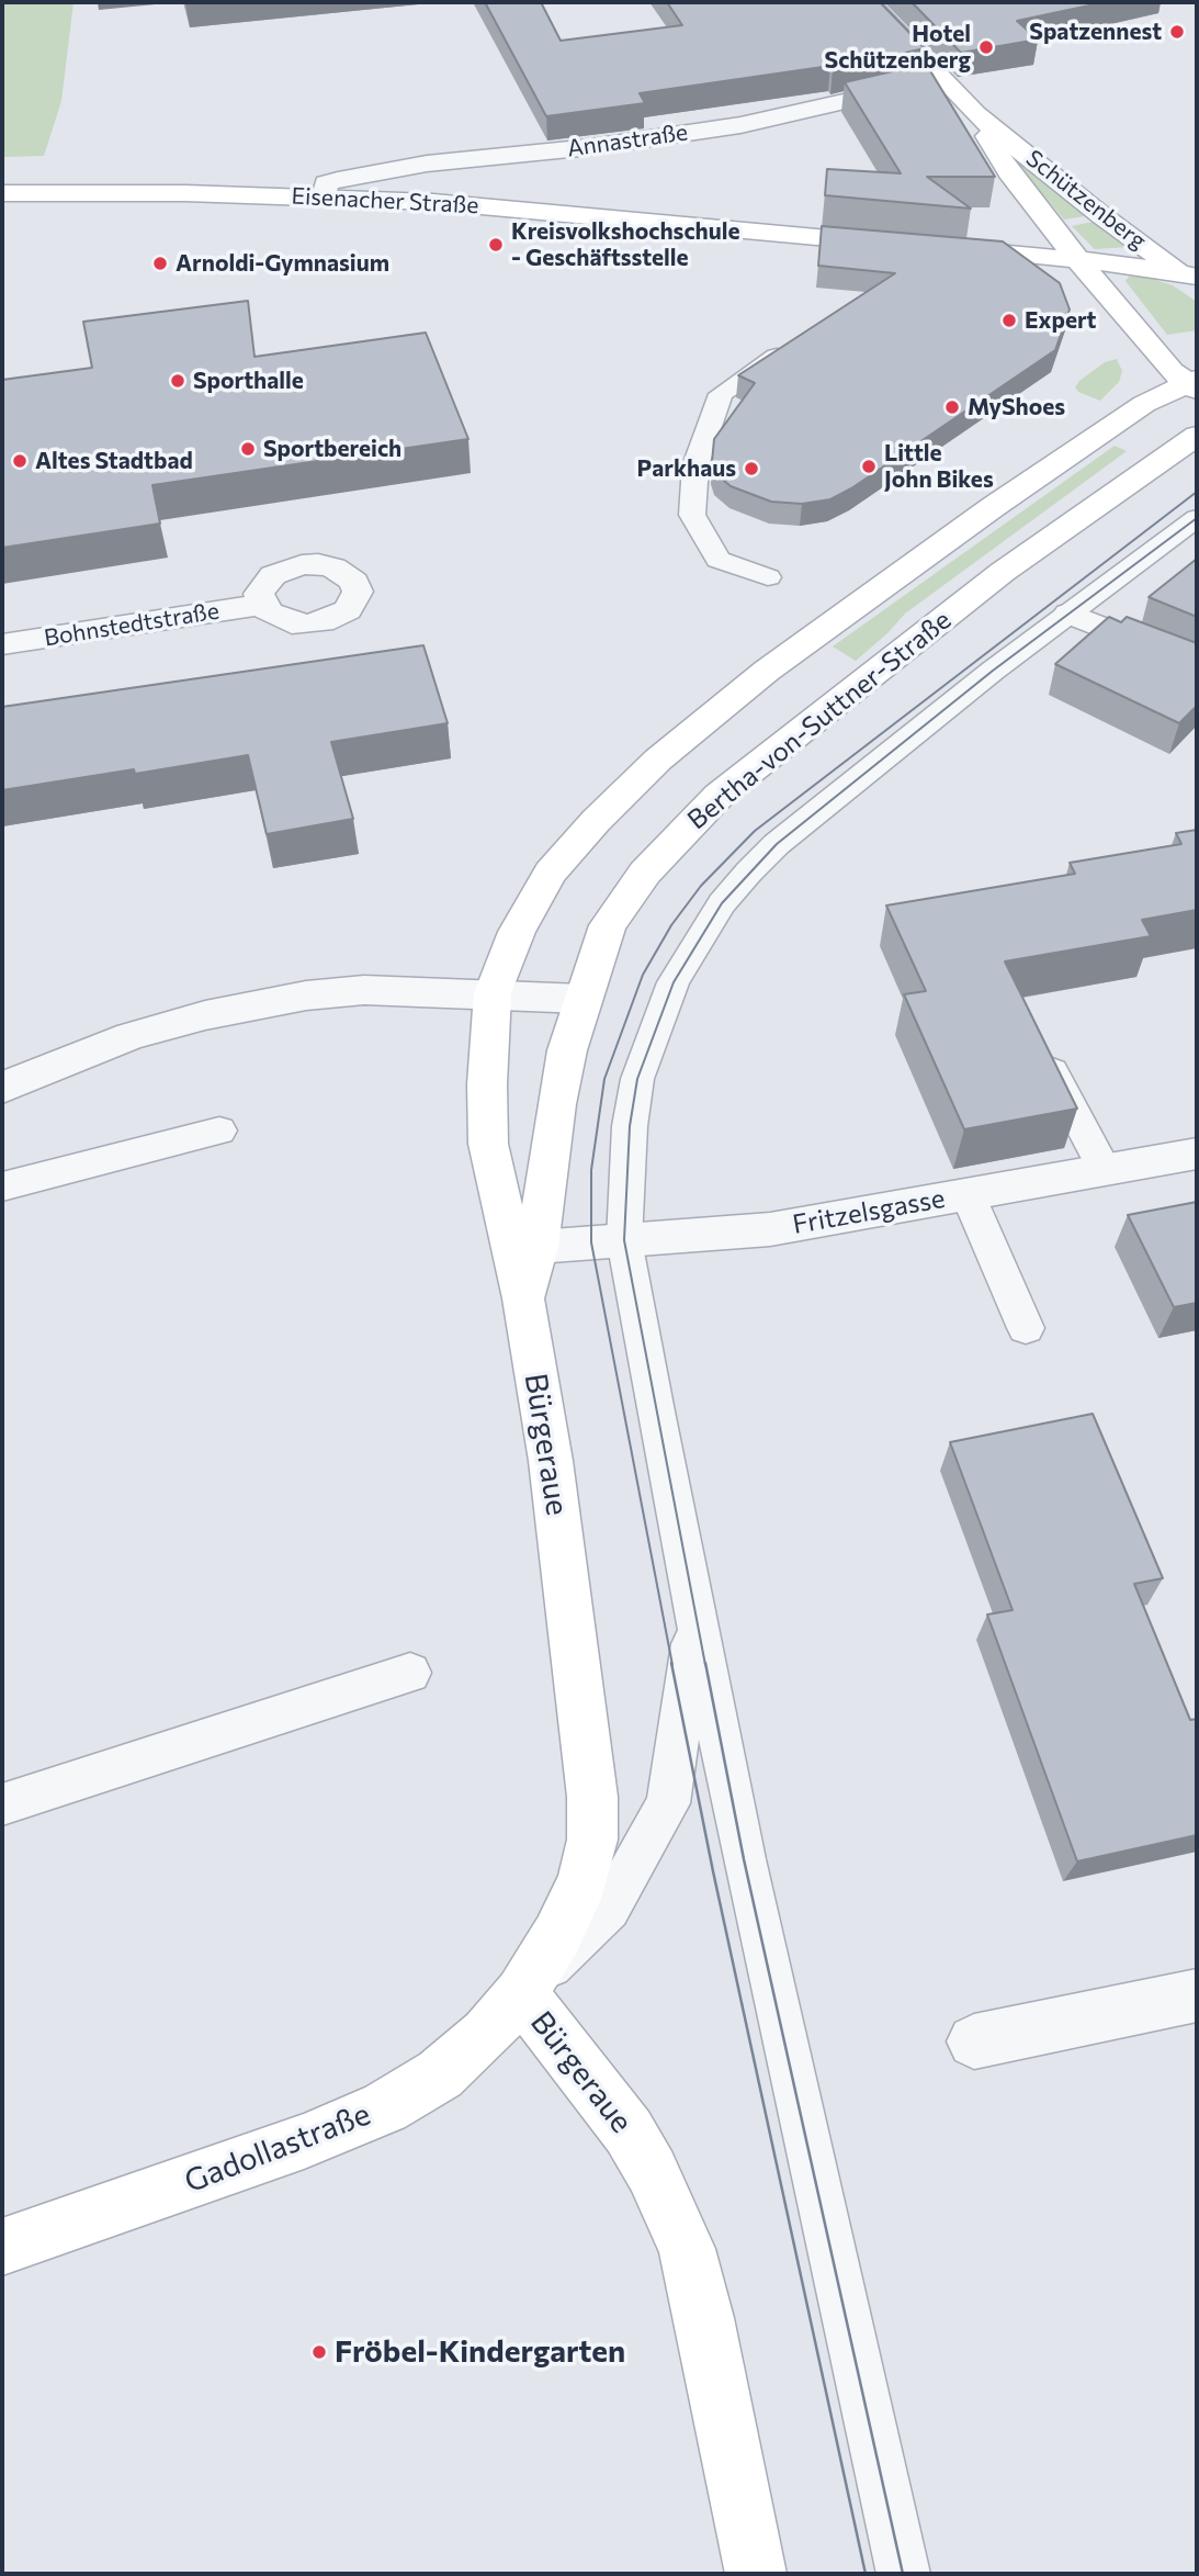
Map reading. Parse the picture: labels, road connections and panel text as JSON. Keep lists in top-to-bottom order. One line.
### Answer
{"streets":{"main road":["Schützenberg","Eisenacher Straße","Bertha-von-Suttner-Straße","Bürgeraue","Gadollastraße"],"street":["Annastraße","Bohnstedtstraße","Fritzelsgasse"]},"crossings":[["Annastraße","Schützenberg"],["Annastraße","Eisenacher Straße"],["Bertha-von-Suttner-Straße","Bürgeraue"],["Fritzelsgasse","Bürgeraue"],["Bürgeraue","Gadollastraße"]],"places":["Spatzennest","Hotel Schützenberg","Kreisvolkshochschule - Geschäftsstelle","Arnoldi-Gymnasium","Expert","Sporthalle","MyShoes","Sportbereich","Altes Stadtbad","Little John Bikes","Parkhaus","Fröbel-Kindergarten"]}
